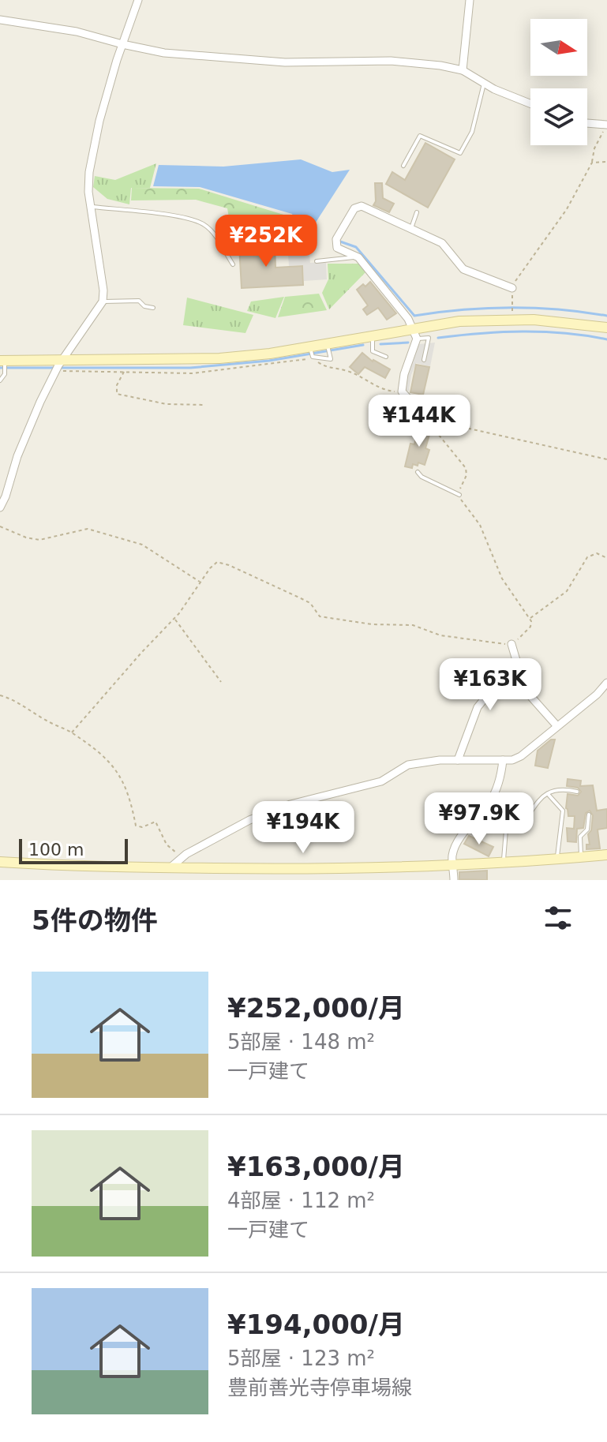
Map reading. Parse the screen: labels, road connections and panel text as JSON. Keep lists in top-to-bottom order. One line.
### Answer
{"scale_bar":"100 m","north":"right","page":{"price":["¥252K","¥144K","¥163K","¥97.9K","¥194K"],"scale":"100 m","heading":"5件の物件","list":[{"name":"¥252,000/月","note":"5部屋 · 148 m² · 一戸建て"},{"name":"¥163,000/月","note":"4部屋 · 112 m² · 一戸建て"},{"name":"¥194,000/月","note":"5部屋 · 123 m² · 豊前善光寺停車場線"}]}}
